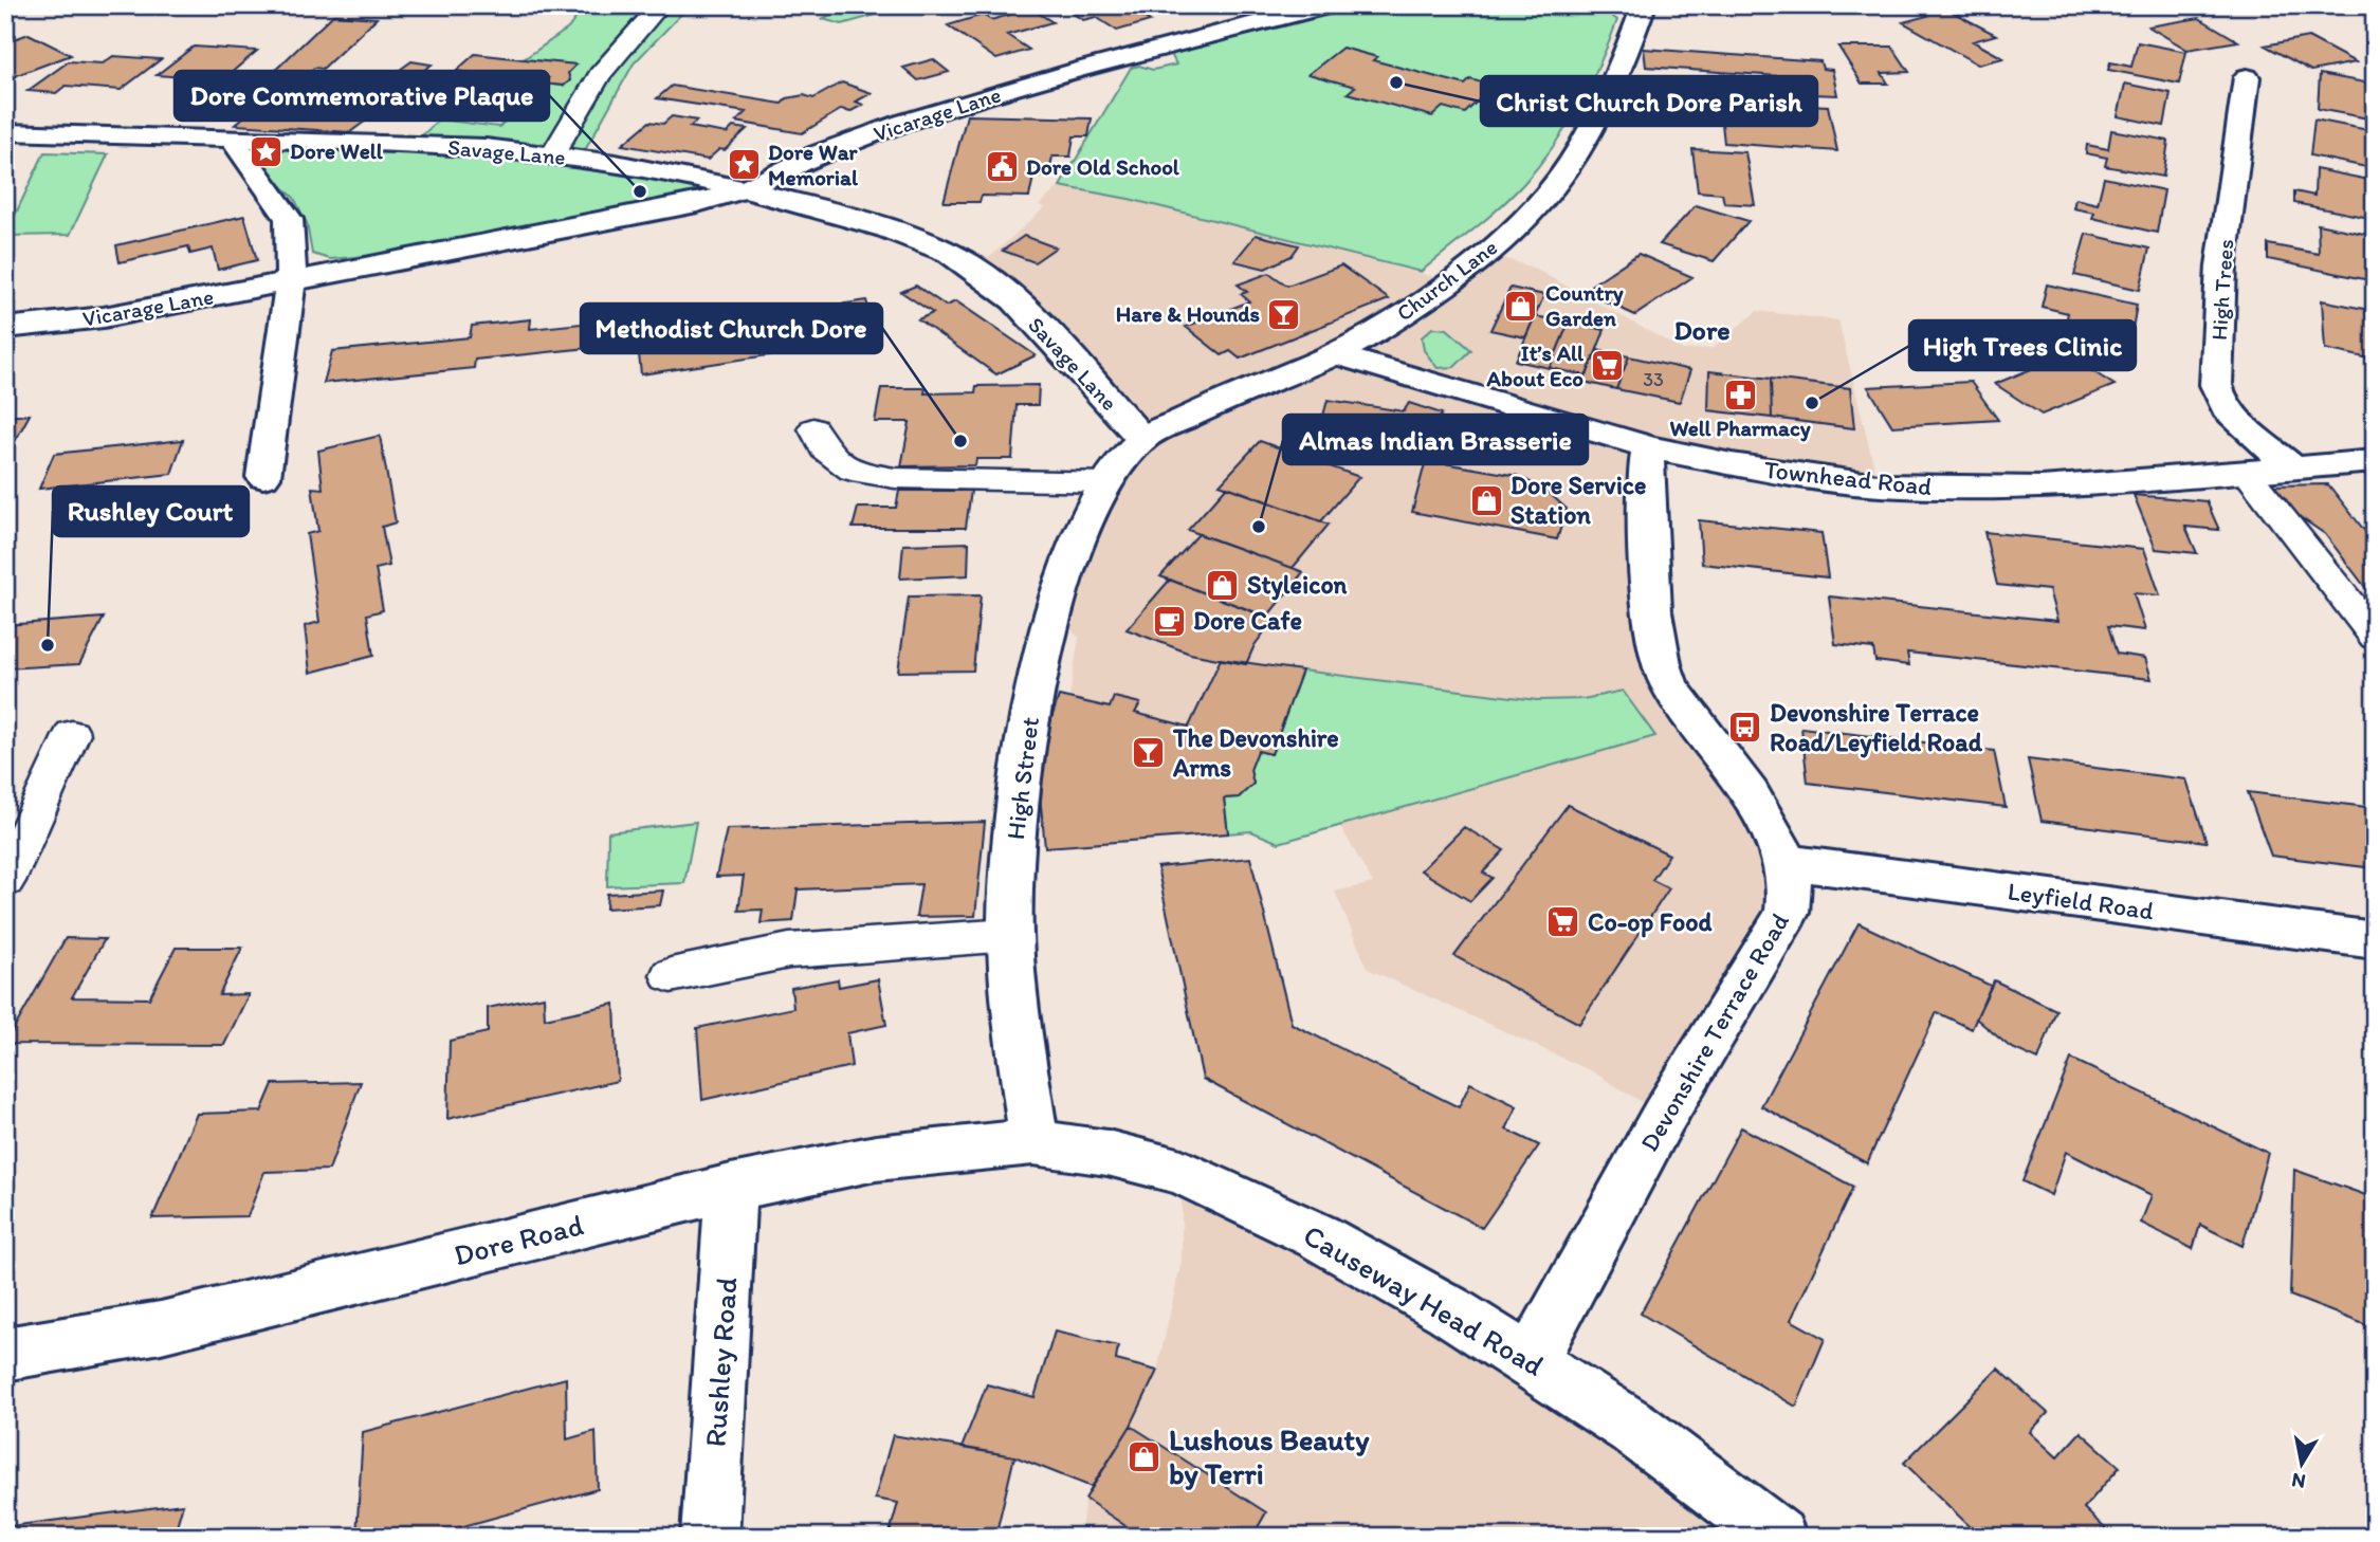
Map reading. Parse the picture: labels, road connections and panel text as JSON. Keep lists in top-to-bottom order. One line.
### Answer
{"streets":{"street":["Vicarage Lane","Savage Lane","Church Lane","High Trees","Townhead Road","High Street","Leyfield Road","Devonshire Terrace Road","Dore Road","Causeway Head Road","Rushley Road"]},"crossings":[["Vicarage Lane","Savage Lane"],["Savage Lane","Church Lane"],["Savage Lane","High Street"],["Church Lane","Townhead Road"],["Church Lane","High Street"],["High Trees","Townhead Road"],["Townhead Road","Devonshire Terrace Road"],["High Street","Dore Road"],["High Street","Causeway Head Road"],["Leyfield Road","Devonshire Terrace Road"],["Devonshire Terrace Road","Causeway Head Road"],["Dore Road","Causeway Head Road"],["Dore Road","Rushley Road"]],"districts":["Dore"],"places":{"other":["Christ Church Dore Parish","Dore Commemorative Plaque","High Trees Clinic","Methodist Church Dore","Almas Indian Brasserie","Rushley Court"],"place":["Dore Well","Dore War Memorial"],"public building":["Dore Old School"],"shop":["Country Garden","Dore Service Station","Styleicon","Lushous Beauty by Terri"],"bar":["Hare & Hounds","The Devonshire Arms"],"supermarket":["It’s All About Eco","Co-op Food"],"pharmacy":["Well Pharmacy"],"cafe":["Dore Cafe"],"bus stop":["Devonshire Terrace Road/Leyfield Road"]},"house_numbers":["33"],"north":"bottom"}
